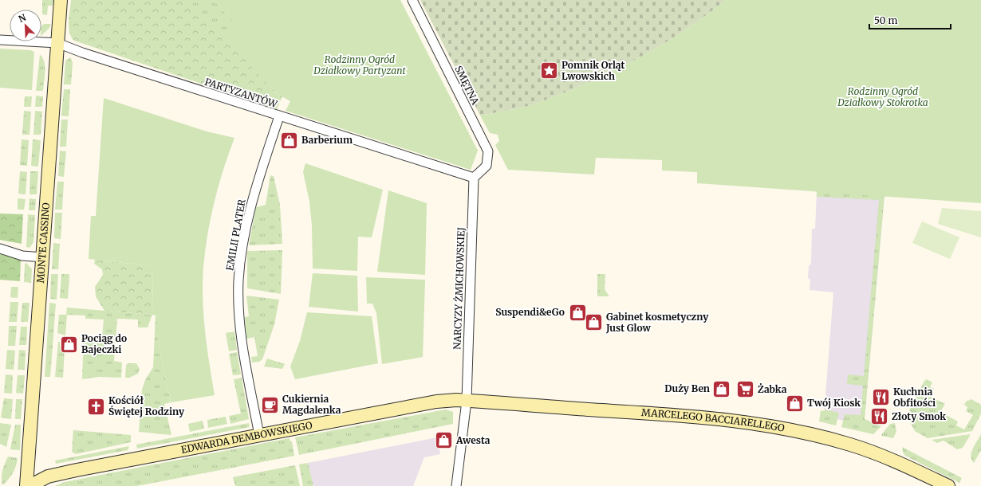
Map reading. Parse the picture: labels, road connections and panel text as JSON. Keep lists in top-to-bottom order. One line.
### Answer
{"streets":{"street":["SMĘTNA","PARTYZANTÓW","EMILII PLATER","MONTE CASSINO","NARCYZY ŻMICHOWSKIEJ","MARCELEGO BACCIARELLEGO","EDWARDA DEMBOWSKIEGO"]},"crossings":[["SMĘTNA","PARTYZANTÓW"],["SMĘTNA","NARCYZY ŻMICHOWSKIEJ"],["PARTYZANTÓW","EMILII PLATER"],["PARTYZANTÓW","MONTE CASSINO"],["PARTYZANTÓW","NARCYZY ŻMICHOWSKIEJ"],["EMILII PLATER","EDWARDA DEMBOWSKIEGO"],["NARCYZY ŻMICHOWSKIEJ","MARCELEGO BACCIARELLEGO"],["NARCYZY ŻMICHOWSKIEJ","EDWARDA DEMBOWSKIEGO"],["MARCELEGO BACCIARELLEGO","EDWARDA DEMBOWSKIEGO"]],"parks":["Rodzinny Ogród Działkowy Partyzant","Rodzinny Ogród Działkowy Stokrotka"],"places":{"place":["Pomnik Orląt Lwowskich"],"shop":["Barberium","Suspendi&eGo","Gabinet kosmetyczny Just Glow","Pociąg do Bajeczki","Duży Ben","Twój Kiosk","Awesta"],"supermarket":["Żabka"],"restaurant":["Kuchnia Obfitości","Złoty Smok"],"cafe":["Cukiernia Magdalenka"],"church":["Kościół Świętej Rodziny"]},"scale_bar":"50 m","north":"top left"}
